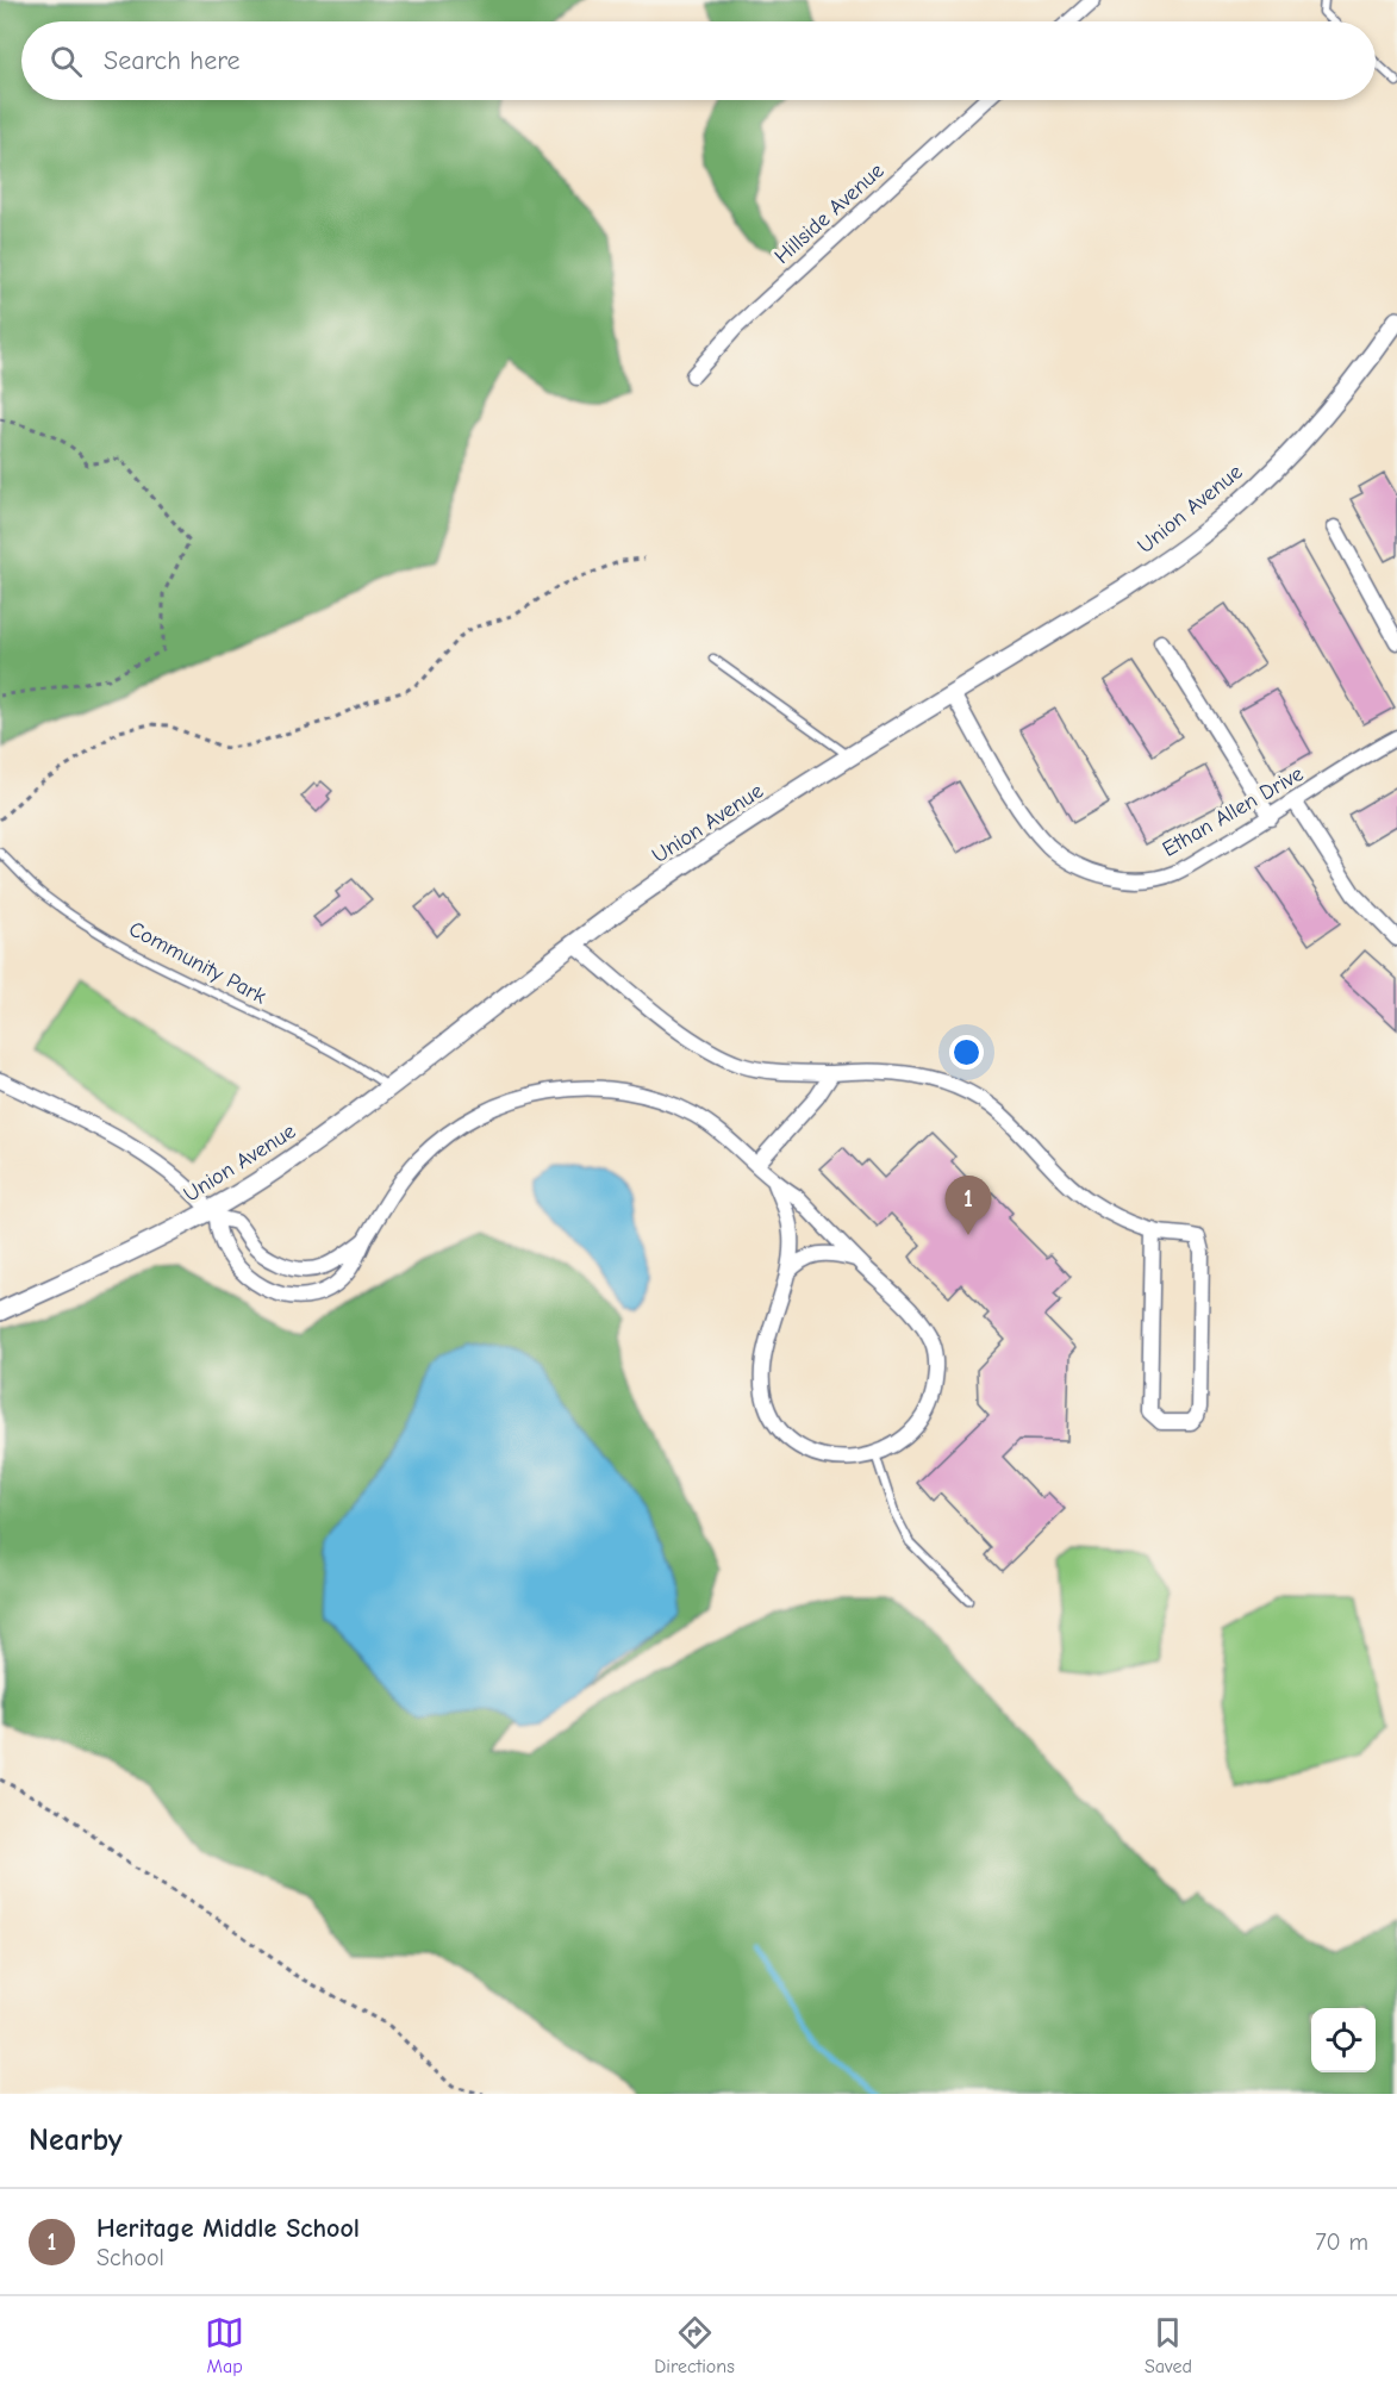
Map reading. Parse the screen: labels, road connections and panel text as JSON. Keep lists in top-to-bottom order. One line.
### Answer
{"streets":{"street":["Hillside Avenue","Union Avenue","Ethan Allen Drive"],"lane":["Community Park"]},"crossings":[["Union Avenue","Ethan Allen Drive"],["Union Avenue","Community Park"]],"page":{"search":"Search here","pins":"1","heading":"Nearby","list":[{"mark":"1","name":"Heritage Middle School","note":"School","value":"70 m"}],"nav":["Map","Directions","Saved"]}}
